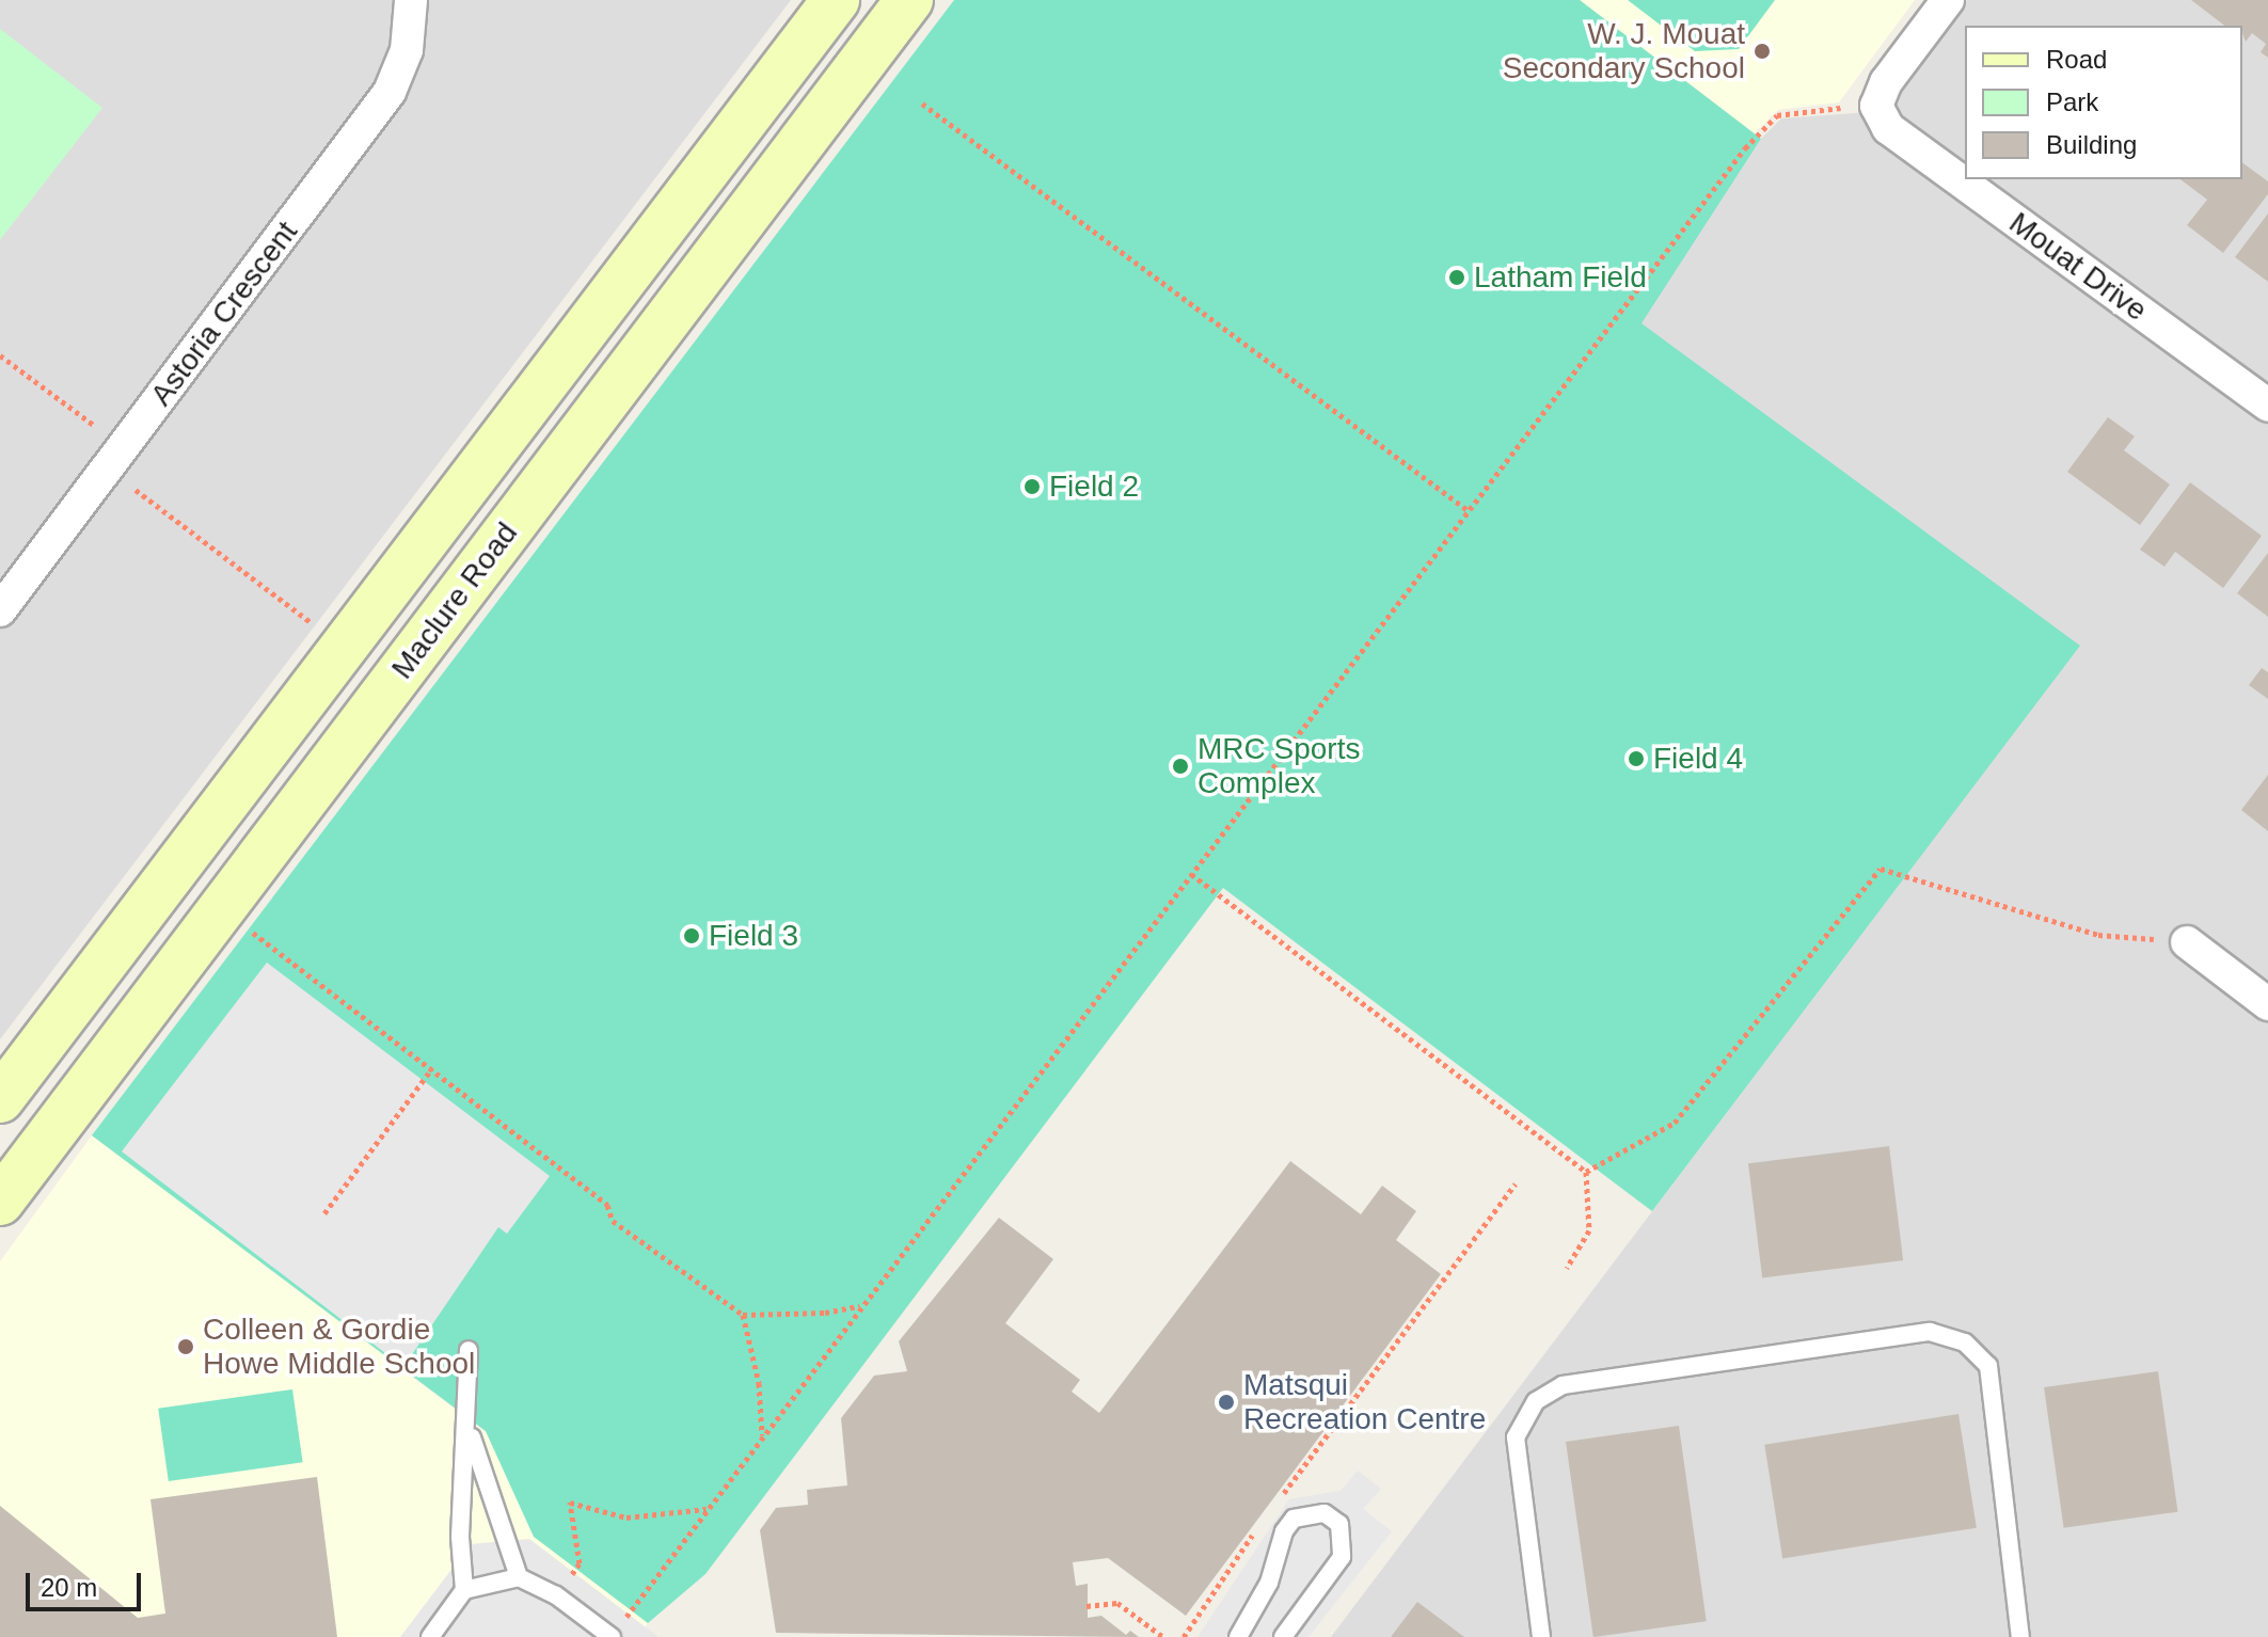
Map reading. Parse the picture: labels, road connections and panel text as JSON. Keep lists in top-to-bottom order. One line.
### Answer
{"streets":{"main road":["Maclure Road"],"street":["Mouat Drive","Astoria Crescent"]},"places":["W. J. Mouat Secondary School","Latham Field","Field 2","Field 4","MRC Sports Complex","Field 3","Colleen & Gordie Howe Middle School","Matsqui Recreation Centre"],"legend":["Road","Park","Building"],"scale_bar":"20 m"}
